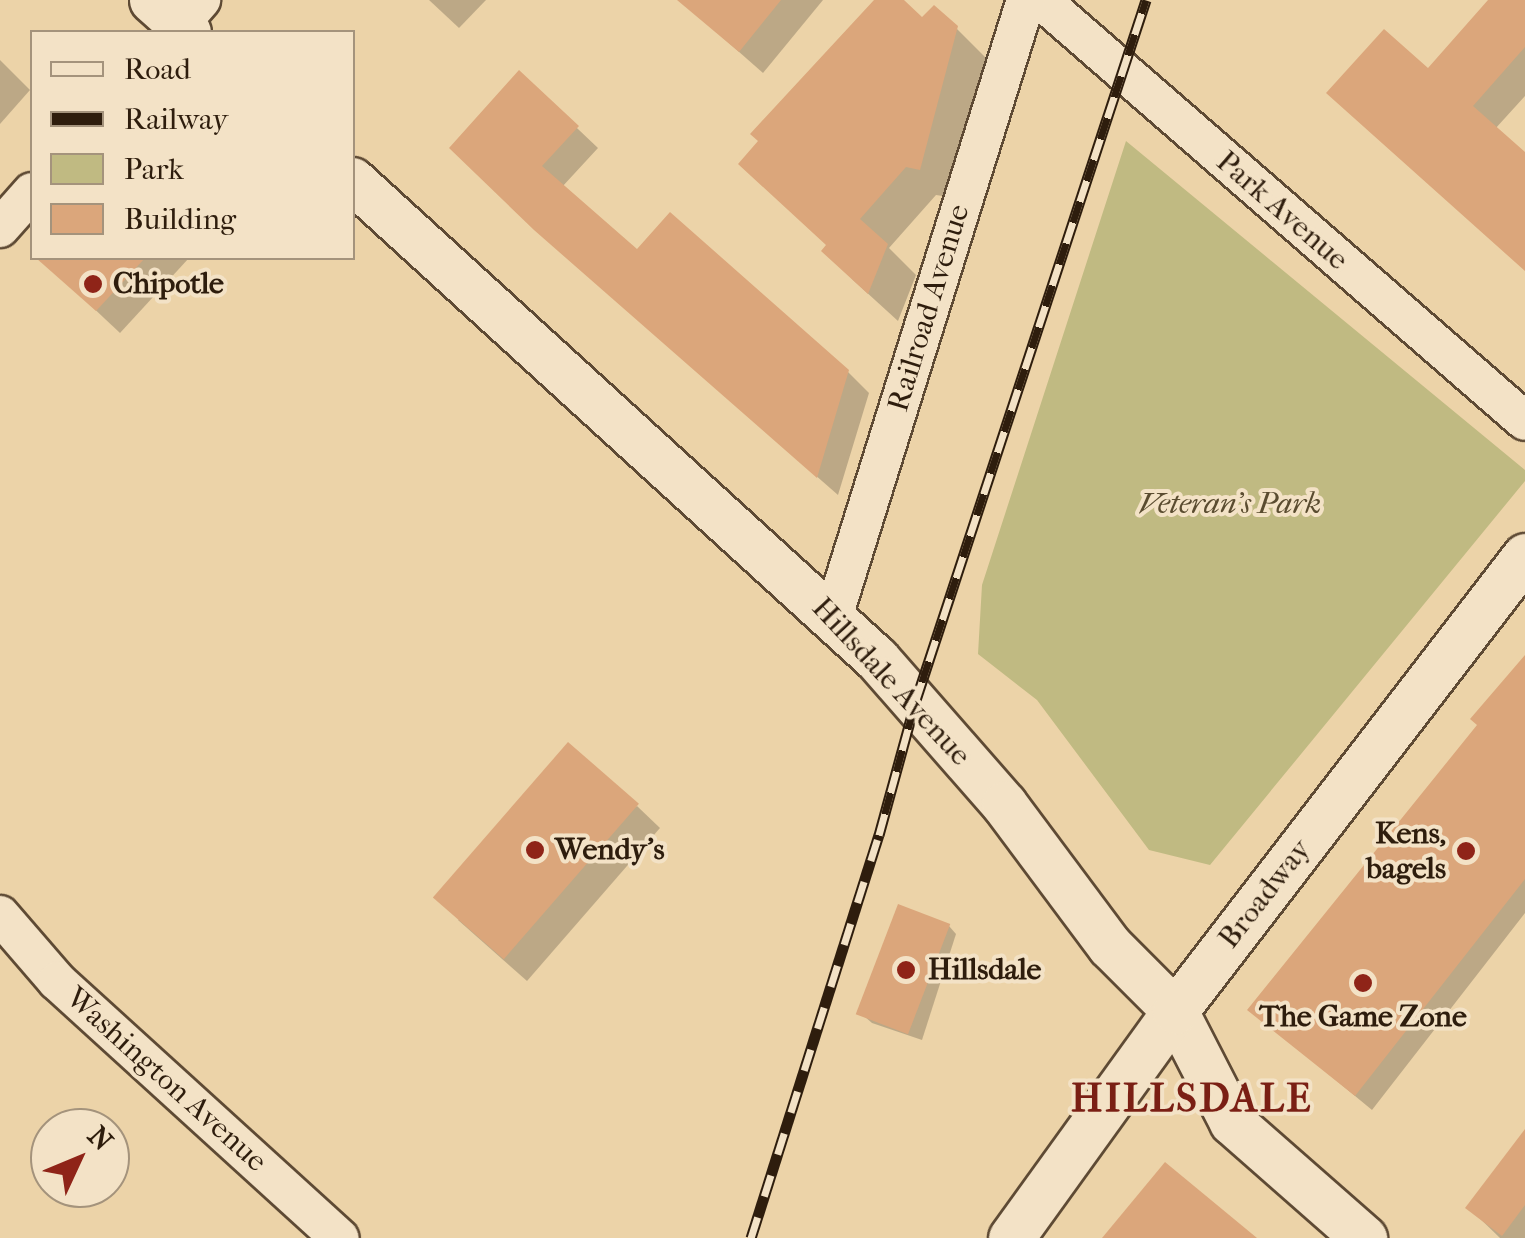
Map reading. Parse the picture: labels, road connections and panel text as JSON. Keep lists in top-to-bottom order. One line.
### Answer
{"streets":{"street":["Park Avenue","Railroad Avenue","Hillsdale Avenue","Broadway","Washington Avenue"]},"crossings":[["Railroad Avenue","Hillsdale Avenue"],["Hillsdale Avenue","Broadway"]],"districts":["HILLSDALE"],"parks":["Veteran's Park"],"places":["Chipotle","Wendy's","Kens, bagels","Hillsdale","The Game Zone"],"legend":["Road","Railway","Park","Building"],"north":"top right"}
